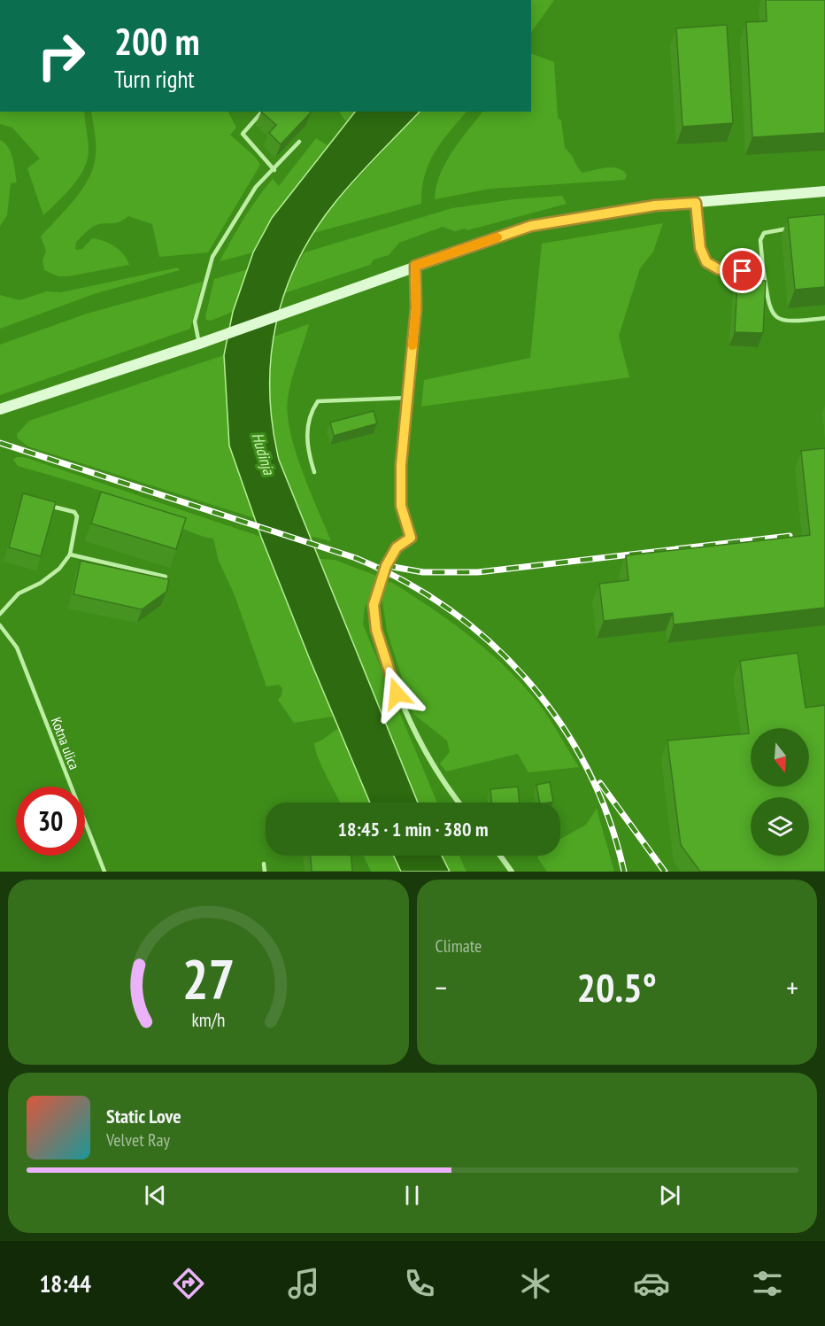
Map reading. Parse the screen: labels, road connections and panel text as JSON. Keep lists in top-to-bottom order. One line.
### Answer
{"streets":{"lane":["Kotna ulica"]},"water":["Hudinja"],"north":"bottom","page":{"turn":["200 m","Turn right"],"limit":"30","trip":"18:45 · 1 min · 380 m","tile":"Climate","heat":["−","20.5°","+"],"song":["Static Love","Velvet Ray"],"tabs":"18:44","gauge":["27","km/h"]}}
